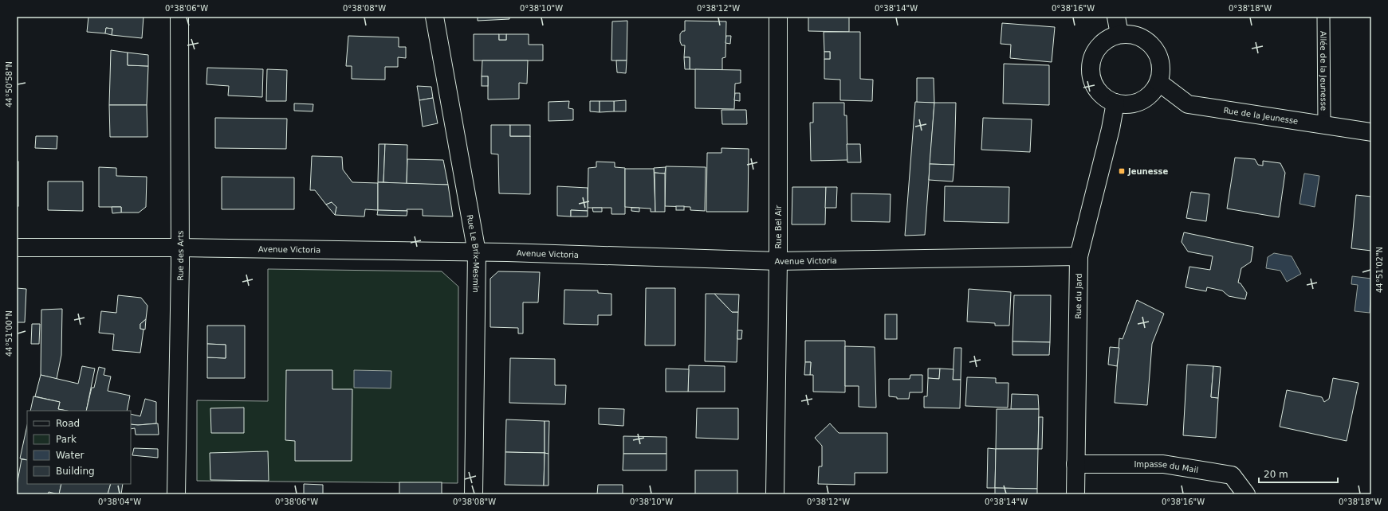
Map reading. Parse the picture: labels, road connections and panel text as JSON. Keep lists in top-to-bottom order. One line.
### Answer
{"streets":{"street":["Rue de la Jeunesse","Rue Bel Air","Avenue Victoria","Rue Le Brix-Mesmin","Rue des Arts","Rue du Jard","Impasse du Mail"],"lane":["Allée de la Jeunesse"]},"crossings":[["Allée de la Jeunesse","Rue de la Jeunesse"],["Rue de la Jeunesse","Rue du Jard"],["Rue Bel Air","Avenue Victoria"],["Avenue Victoria","Rue Le Brix-Mesmin"],["Avenue Victoria","Rue des Arts"],["Avenue Victoria","Rue du Jard"],["Rue du Jard","Impasse du Mail"]],"places":{"transit":["Jeunesse"]},"legend":["Road","Park","Water","Building"],"scale_bar":"20 m","coordinates":["0°38'06\"W","0°38'08\"W","0°38'10\"W","0°38'12\"W","0°38'14\"W","0°38'16\"W","0°38'18\"W","44°50'58\"N","44°51'02\"N","44°51'00\"N","0°38'04\"W"]}
